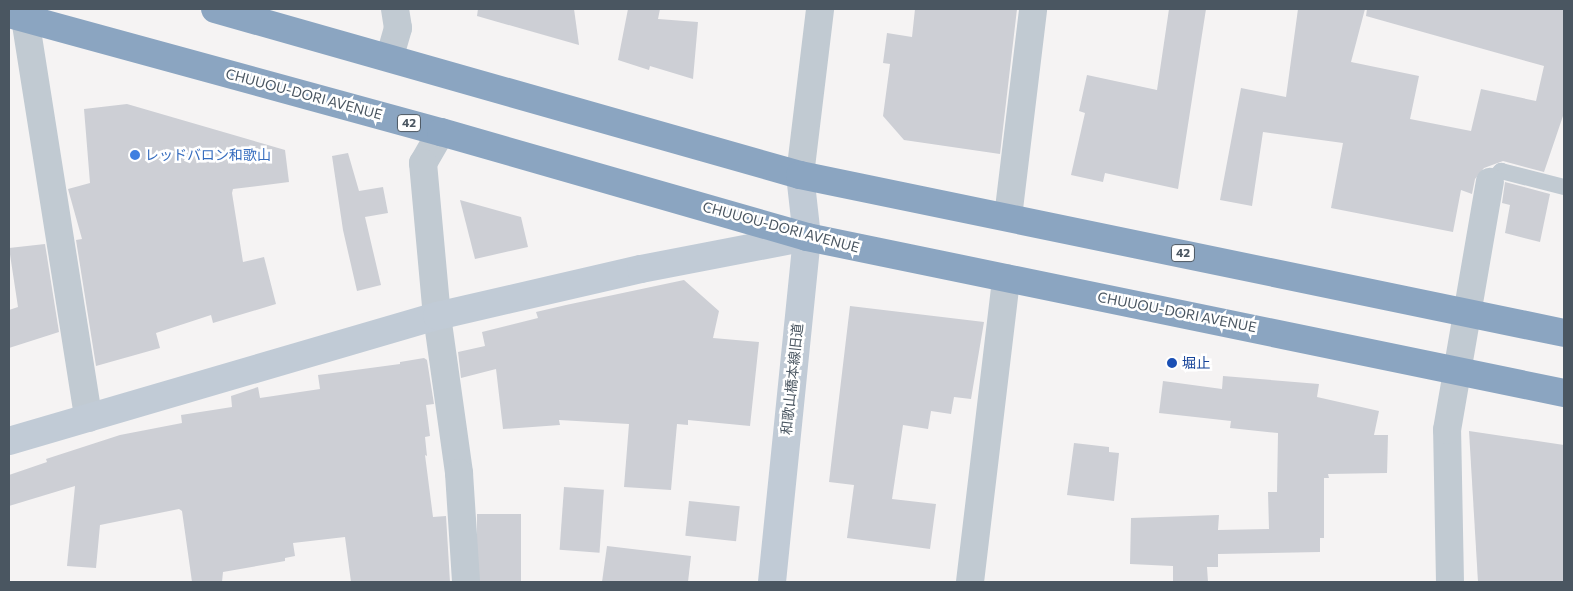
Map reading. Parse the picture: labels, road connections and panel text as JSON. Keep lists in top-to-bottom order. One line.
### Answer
{"streets":{"highway":["CHUUOU-DORI AVENUE","42"],"street":["和歌山橋本線旧道"]},"crossings":[["CHUUOU-DORI AVENUE","和歌山橋本線旧道"],["42","和歌山橋本線旧道"]],"places":["レッドバロン和歌山","堀止"]}
